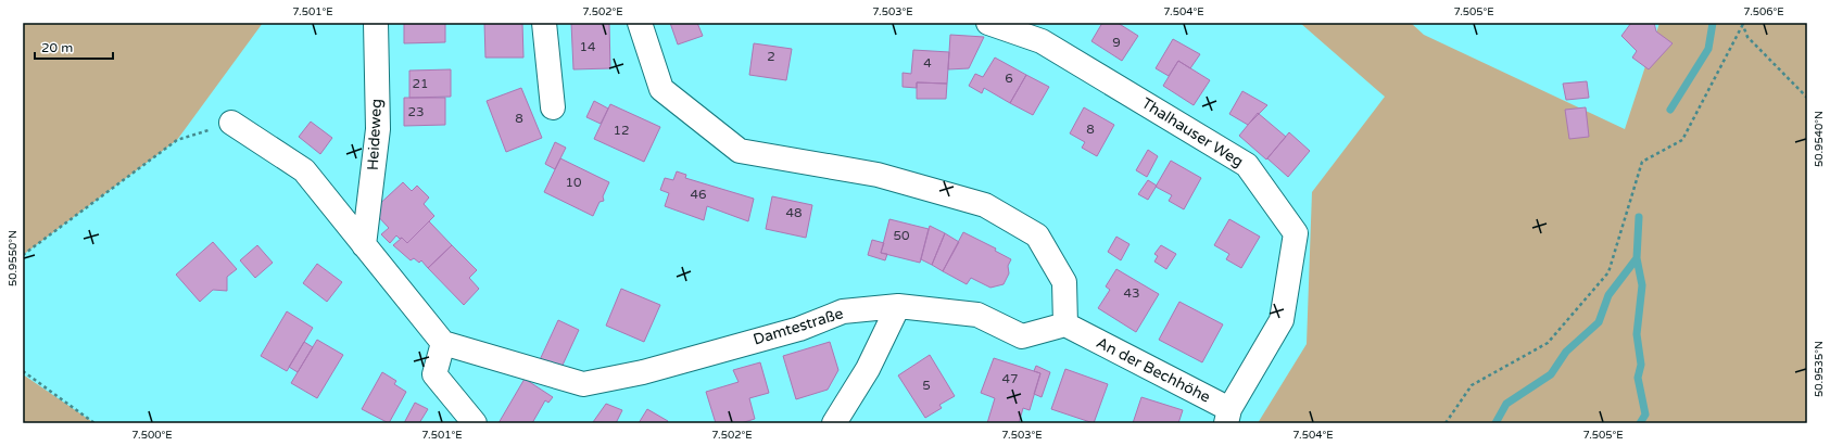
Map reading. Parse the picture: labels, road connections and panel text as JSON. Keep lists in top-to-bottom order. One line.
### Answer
{"streets":{"street":["Thalhauser Weg","Heideweg","Damtestraße","An der Bechhöhe"]},"crossings":[["Thalhauser Weg","An der Bechhöhe"],["Damtestraße","An der Bechhöhe"]],"house_numbers":["9","14","2","4","6","21","23","8","8","12","10","46","48","50","43","47","5"],"scale_bar":"20 m","coordinates":["7.501°E","7.502°E","7.503°E","7.504°E","7.505°E","7.506°E","50.9540°N","50.9550°N","50.9535°N","7.500°E"]}
